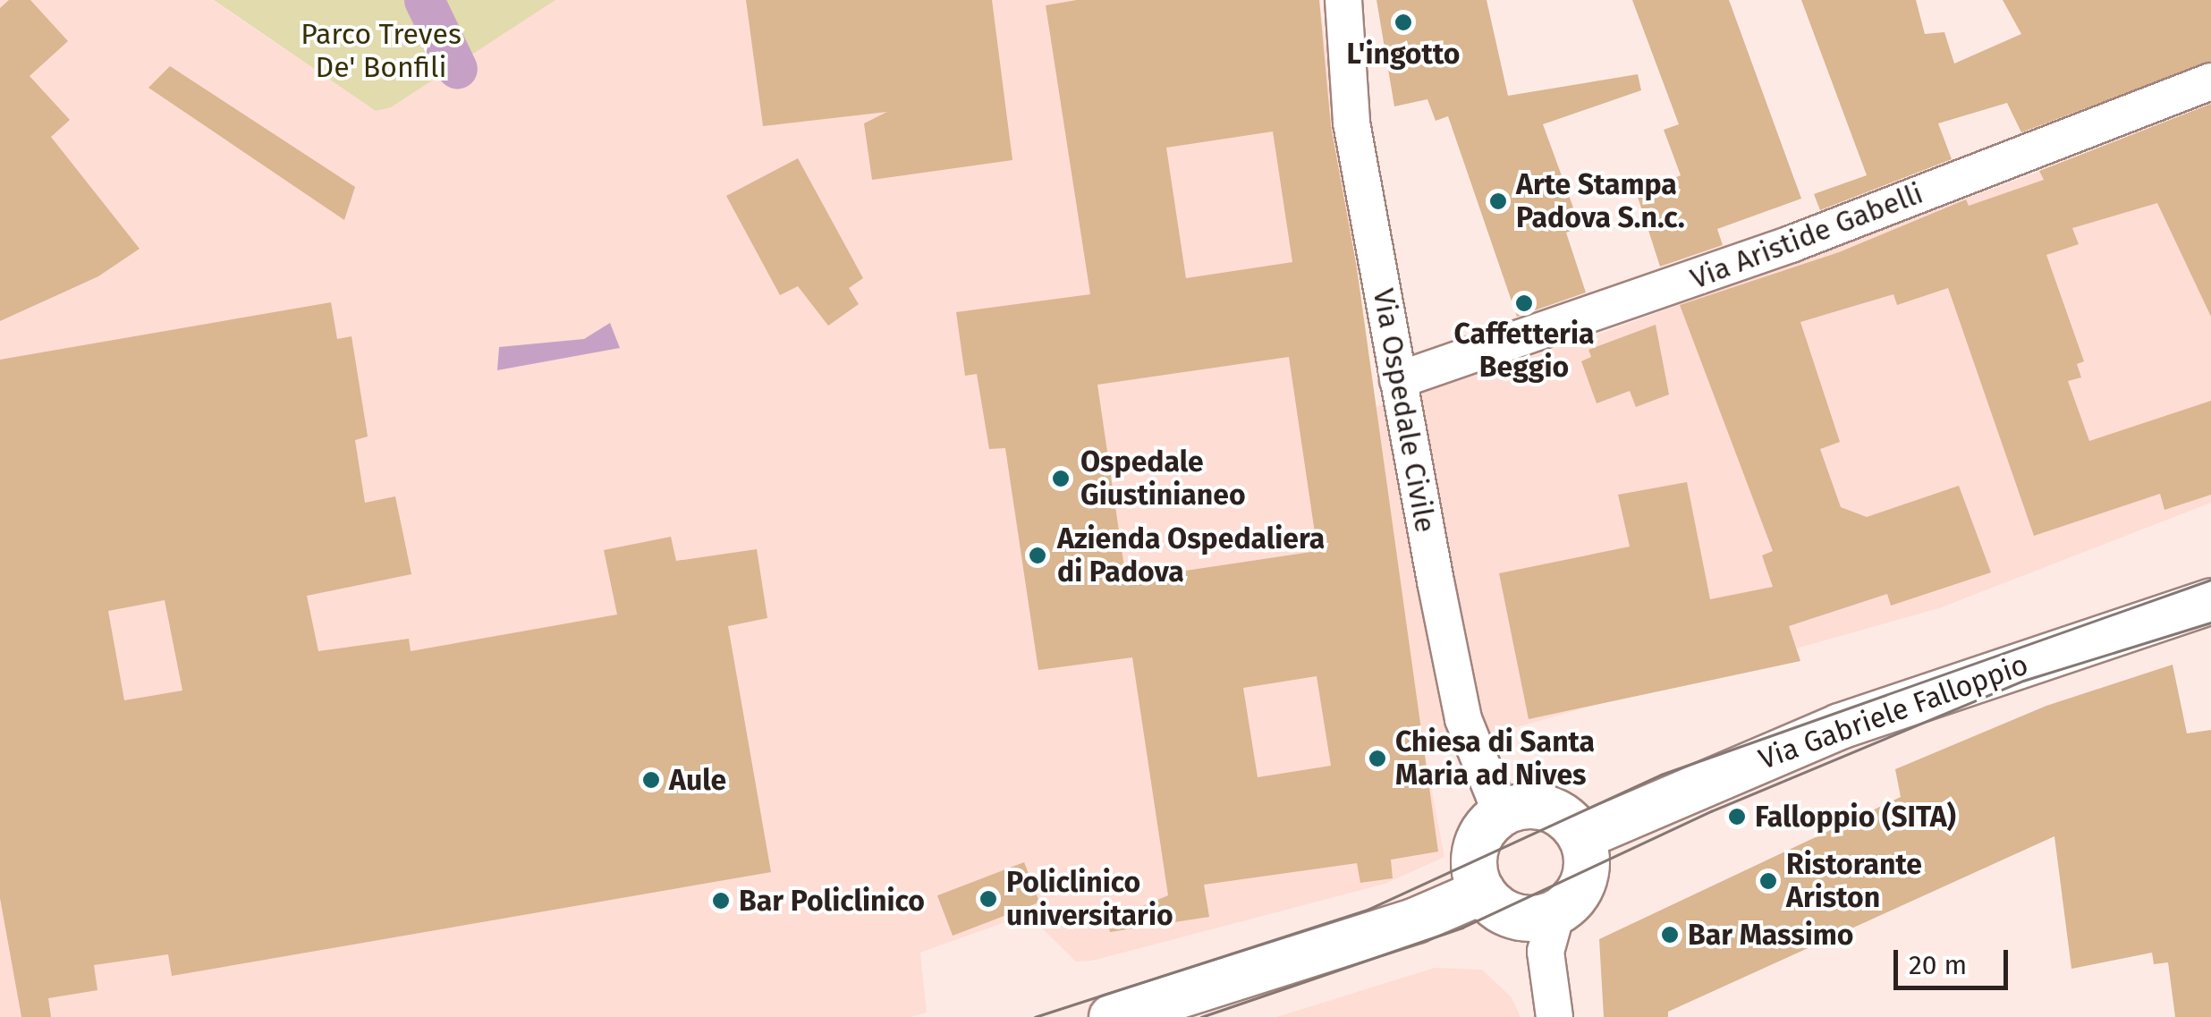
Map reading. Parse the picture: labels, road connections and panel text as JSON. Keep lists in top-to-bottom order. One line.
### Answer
{"streets":{"street":["Via Aristide Gabelli","Via Ospedale Civile","Via Gabriele Falloppio"]},"crossings":[["Via Aristide Gabelli","Via Ospedale Civile"],["Via Ospedale Civile","Via Gabriele Falloppio"]],"parks":["Parco Treves De' Bonfili"],"places":["L'ingotto","Arte Stampa Padova S.n.c.","Caffetteria Beggio","Ospedale Giustinianeo","Azienda Ospedaliera di Padova","Chiesa di Santa Maria ad Nives","Aule","Falloppio (SITA)","Ristorante Ariston","Policlinico universitario","Bar Policlinico","Bar Massimo"],"scale_bar":"20 m"}
